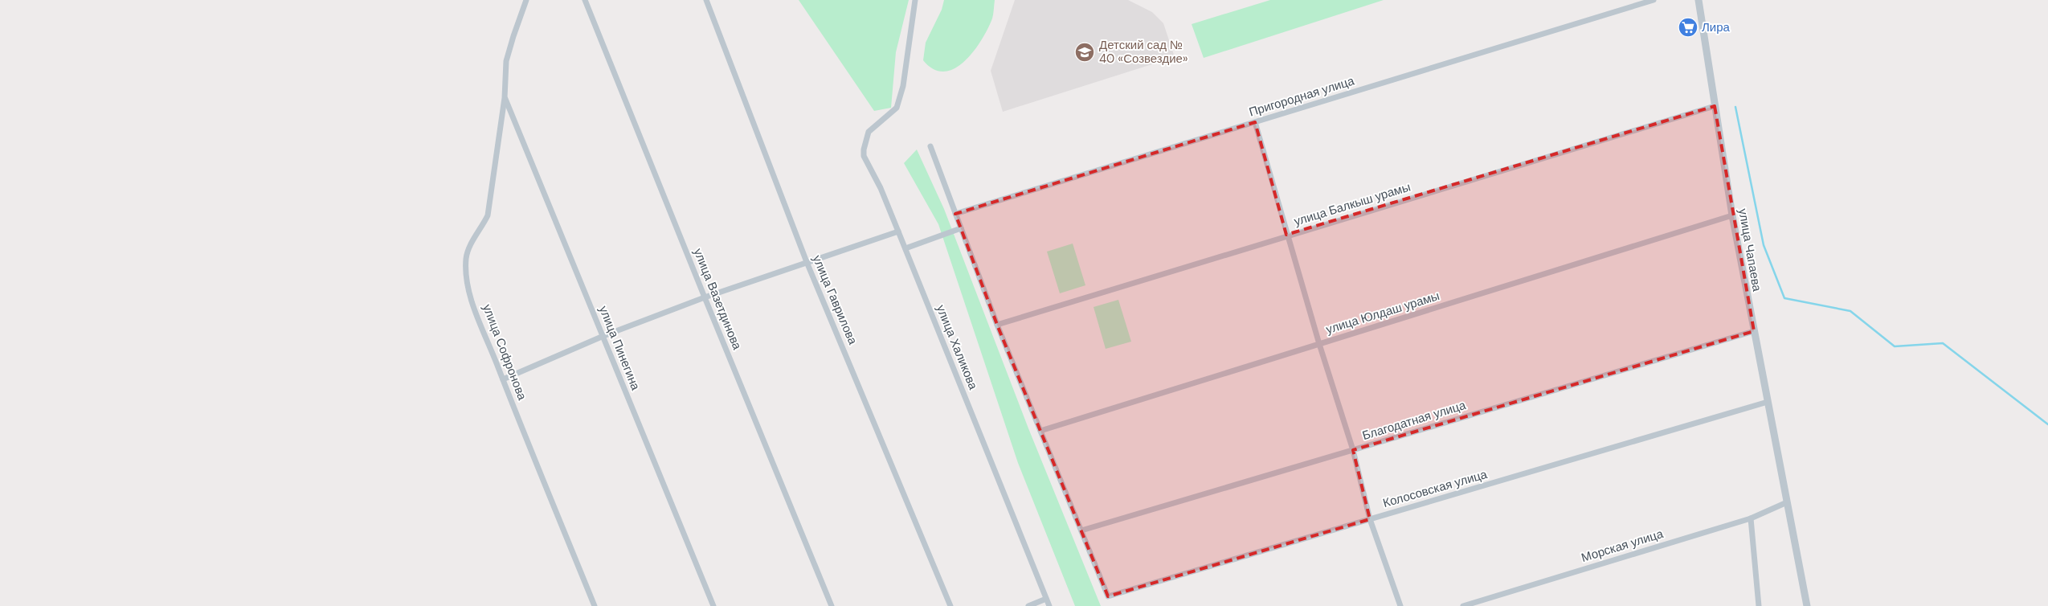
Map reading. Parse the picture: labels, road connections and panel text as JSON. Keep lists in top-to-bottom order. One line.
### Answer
{"streets":{"street":["Пригородная улица","улица Балкыш урамы","улица Чапаева","улица Вазетдинова","улица Гаврилова","улица Юлдаш урамы","улица Халикова","улица Пинегина","улица Софронова","Благодатная улица","Колосовская улица","Морская улица"]},"crossings":[["улица Балкыш урамы","улица Чапаева"],["улица Чапаева","улица Юлдаш урамы"],["улица Чапаева","Благодатная улица"],["улица Чапаева","Колосовская улица"],["улица Чапаева","Морская улица"],["улица Пинегина","улица Софронова"],["Благодатная улица","Колосовская улица"]],"places":{"supermarket":["Лира"],"school or university":["Детский сад № 40 «Созвездие»"]}}
